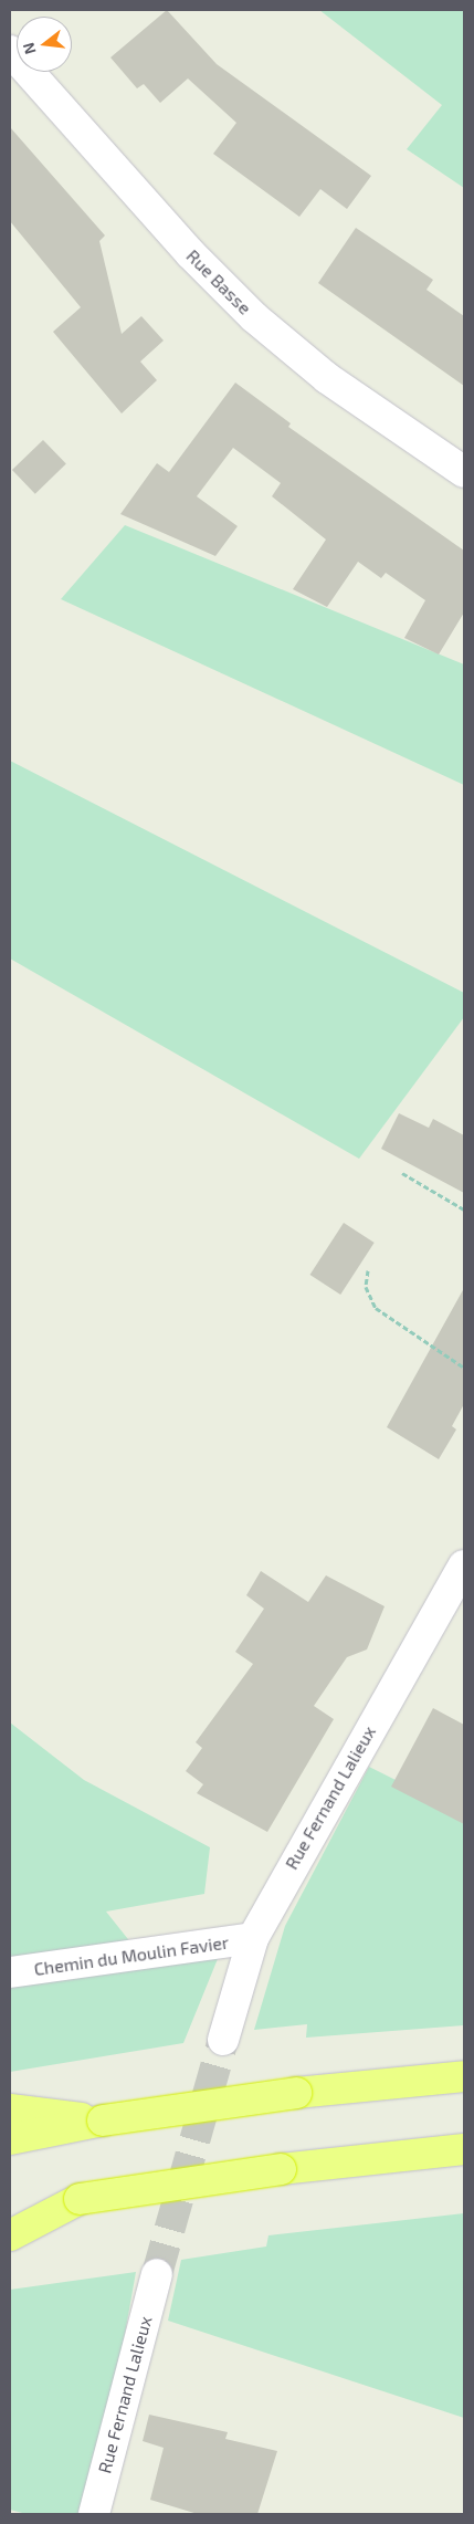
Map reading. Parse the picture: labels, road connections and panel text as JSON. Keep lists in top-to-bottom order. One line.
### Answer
{"streets":{"street":["Rue Basse","Rue Fernand Lalieux","Chemin du Moulin Favier"]},"crossings":[["Rue Fernand Lalieux","Chemin du Moulin Favier"]],"north":"left"}
